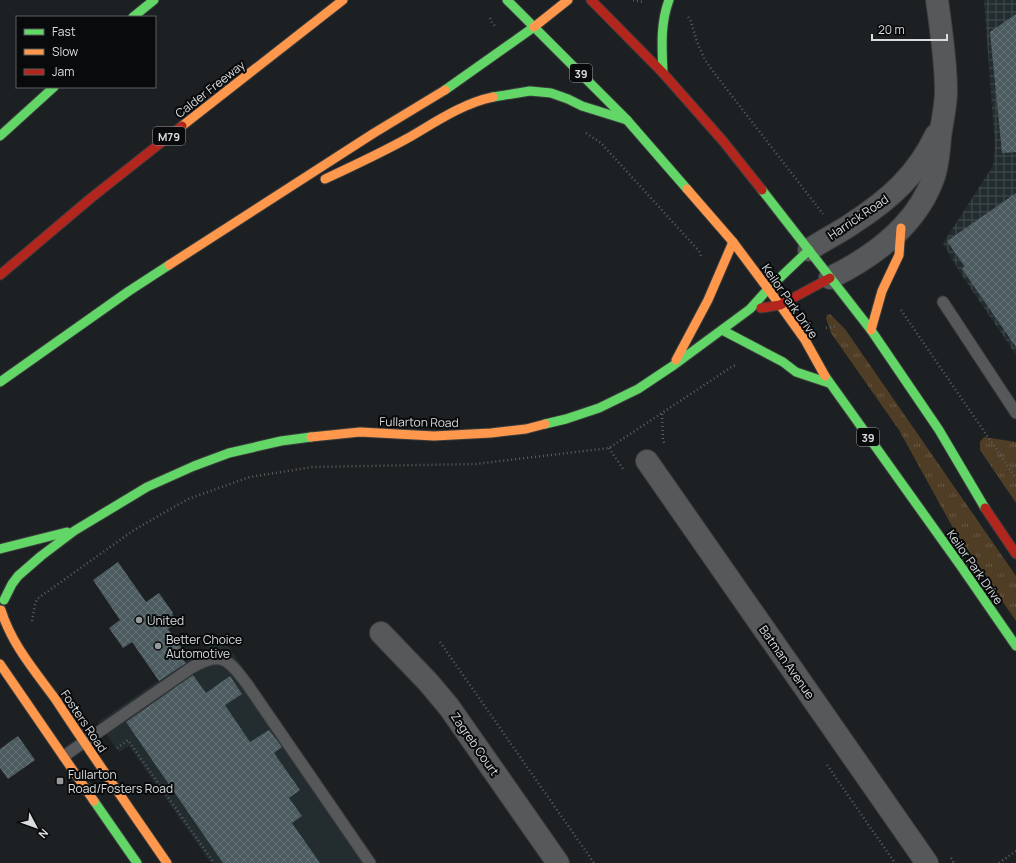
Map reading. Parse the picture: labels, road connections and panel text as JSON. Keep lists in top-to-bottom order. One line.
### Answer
{"streets":{"main road":["39","Calder Freeway","M79","Keilor Park Drive","Fullarton Road","Fosters Road"],"street":["Harrick Road","Batman Avenue","Zagreb Court"]},"crossings":[["Harrick Road","Fullarton Road"],["Keilor Park Drive","Fullarton Road"]],"places":{"other":["United","Better Choice Automotive"],"transit":["Fullarton Road/Fosters Road"]},"legend":["Fast","Slow","Jam"],"scale_bar":"20 m","north":"bottom right"}
